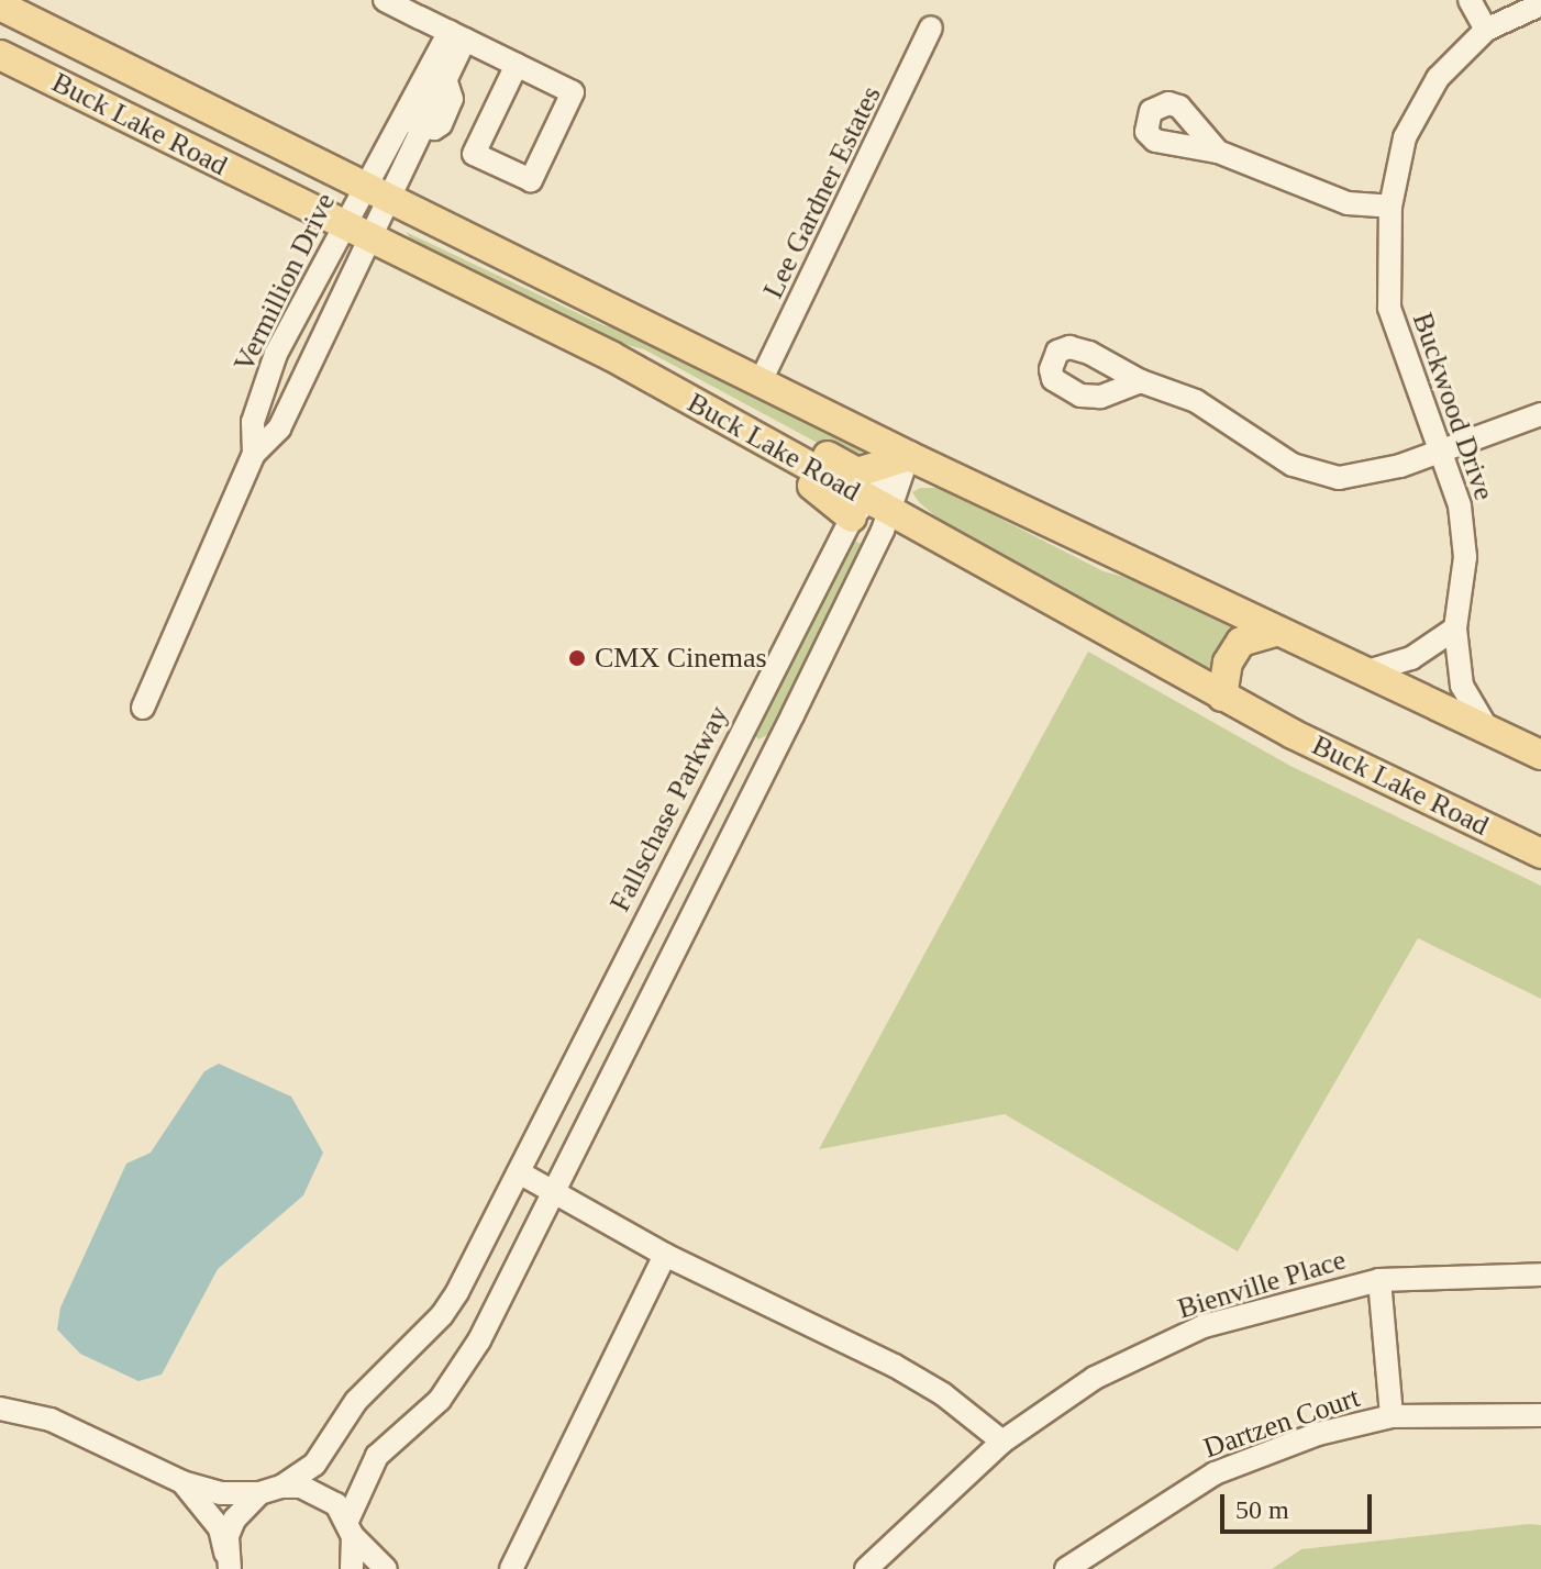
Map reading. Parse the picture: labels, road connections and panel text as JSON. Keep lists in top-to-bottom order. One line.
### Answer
{"streets":{"main road":["Buck Lake Road"],"street":["Lee Gardner Estates","Vermillion Drive","Buckwood Drive","Fallschase Parkway","Bienville Place","Dartzen Court"]},"crossings":[["Buck Lake Road","Lee Gardner Estates"],["Buck Lake Road","Vermillion Drive"],["Buck Lake Road","Buckwood Drive"],["Buck Lake Road","Fallschase Parkway"]],"places":["CMX Cinemas"],"scale_bar":"50 m"}
